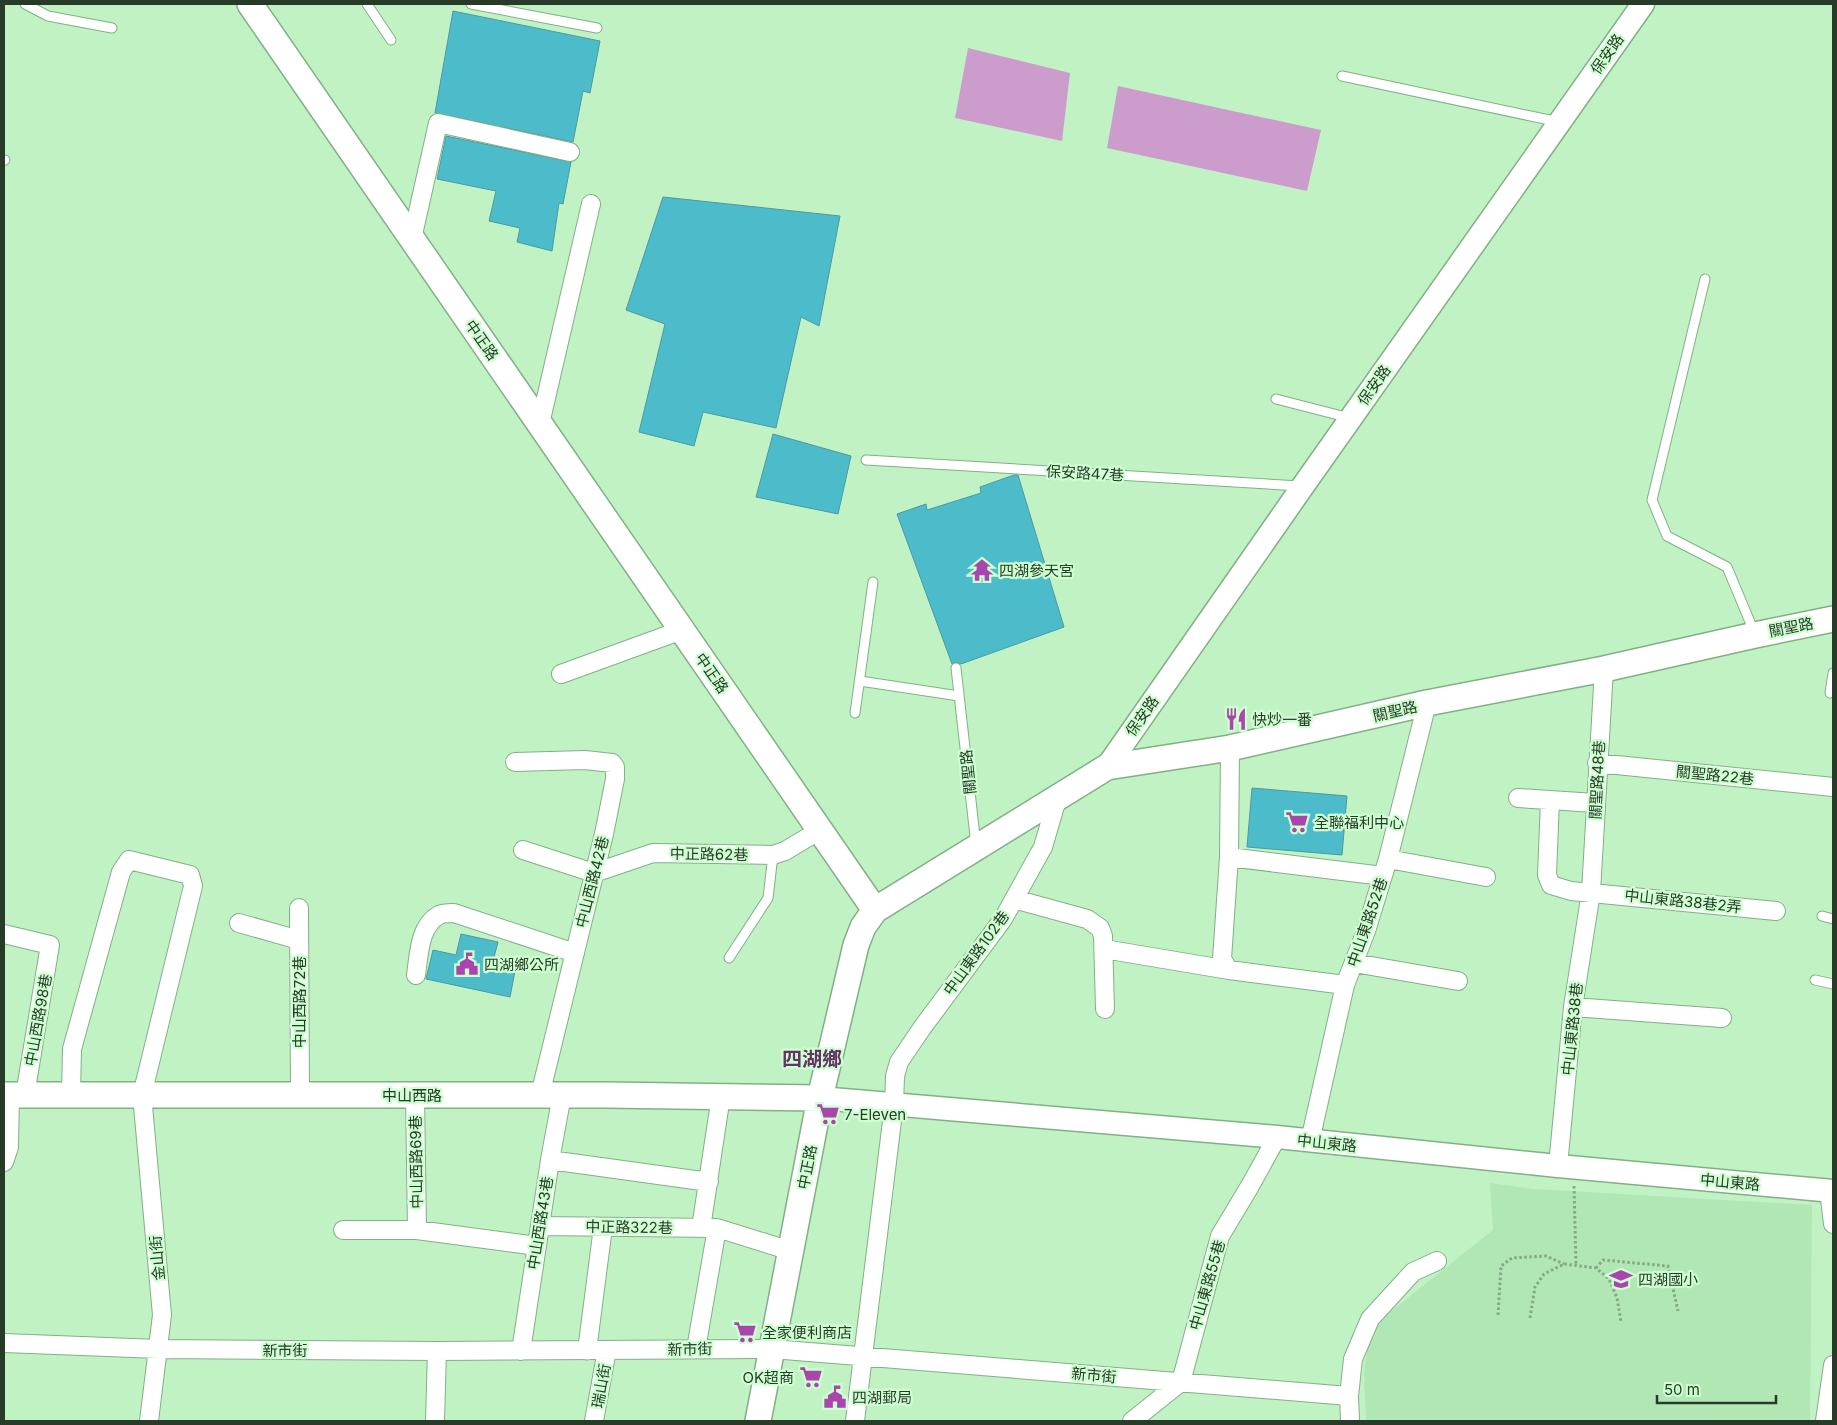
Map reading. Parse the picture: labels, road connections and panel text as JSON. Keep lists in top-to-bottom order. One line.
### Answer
{"streets":{"main road":["中正路","關聖路","中山西路"],"street":["保安路","關聖路22巷","關聖路48巷","中正路62巷","中山西路42巷","中山東路38巷2弄","中山東路52巷","中山東路102巷","中山西路72巷","中山西路98巷","中山東路38巷","中山東路","中山西路69巷","中山西路43巷","中正路322巷","金山街","中山東路55巷","新市街","瑞山街"],"lane":["保安路47巷"]},"crossings":[["保安路","保安路47巷"],["保安路","關聖路"],["中正路","關聖路"],["中正路","中正路62巷"],["中正路","中山西路"],["中正路","中山東路"],["中正路","中正路322巷"],["中正路","新市街"],["關聖路","關聖路48巷"],["關聖路","中山東路52巷"],["關聖路","中山東路102巷"],["關聖路22巷","關聖路48巷"],["關聖路48巷","中山東路38巷2弄"],["關聖路48巷","中山東路38巷"],["中正路62巷","中山西路42巷"],["中山西路42巷","中山西路"],["中山西路42巷","中山西路43巷"],["中山東路38巷2弄","中山東路38巷"],["中山東路52巷","中山東路"],["中山東路102巷","中山東路"],["中山東路102巷","新市街"],["中山西路72巷","中山西路"],["中山西路98巷","中山西路"],["中山東路38巷","中山東路"],["中山西路","中山東路"],["中山西路","中山西路69巷"],["中山西路","中山西路43巷"],["中山西路","金山街"],["中山東路","中山東路55巷"],["中山西路69巷","中山西路43巷"],["中山西路43巷","中正路322巷"],["中山西路43巷","新市街"],["金山街","新市街"],["中山東路55巷","新市街"],["新市街","瑞山街"]],"districts":["四湖鄉"],"places":{"temple":["四湖參天宮"],"restaurant":["快炒一番"],"supermarket":["全聯福利中心","7-Eleven","全家便利商店","OK超商"],"public building":["四湖鄉公所","四湖郵局"],"school or university":["四湖國小"]},"scale_bar":"50 m"}
